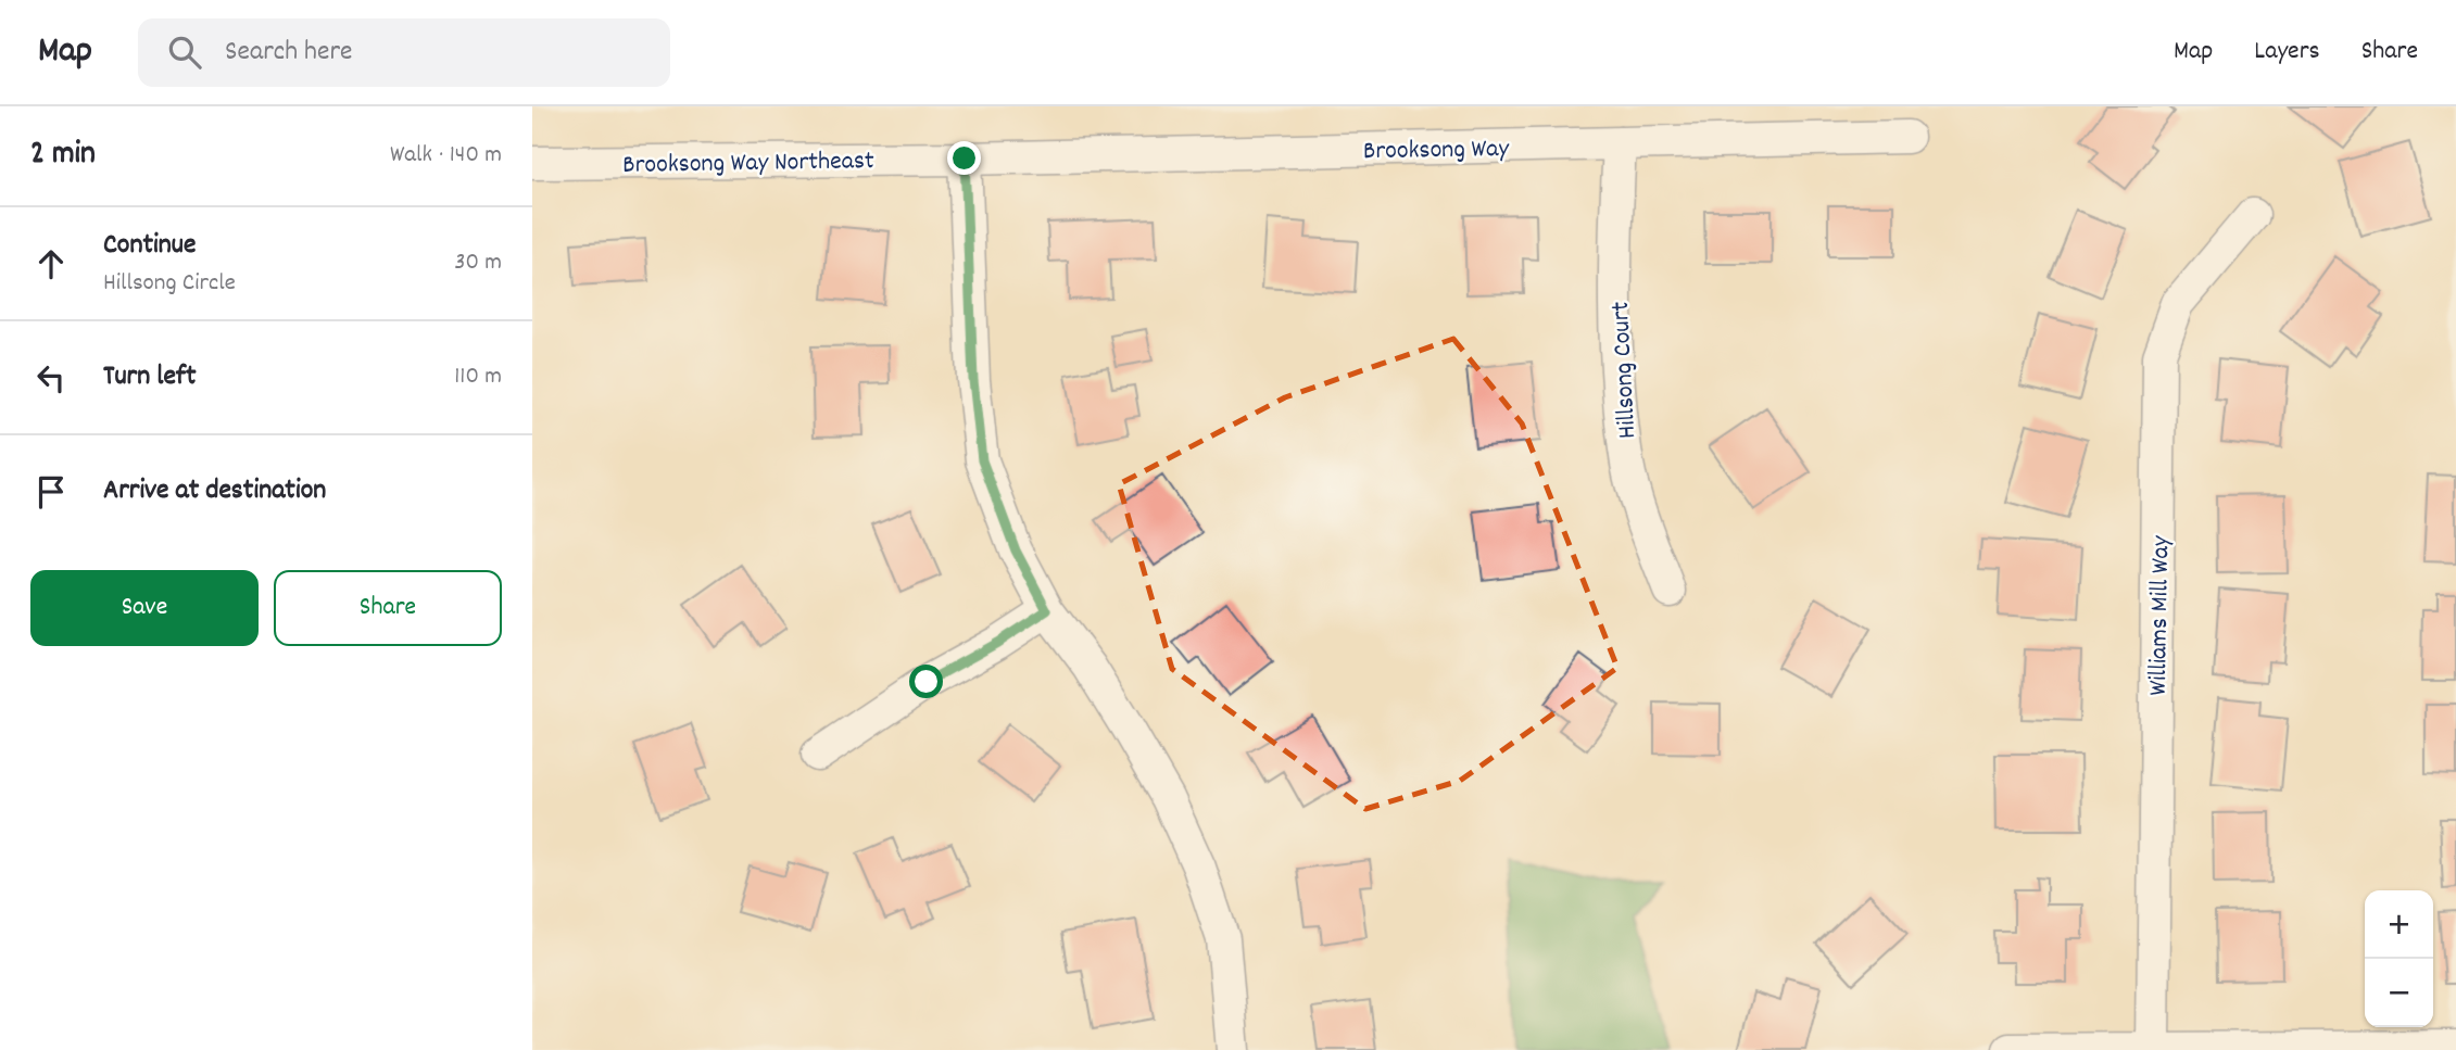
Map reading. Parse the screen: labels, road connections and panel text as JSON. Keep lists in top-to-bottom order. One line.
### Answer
{"streets":{"street":["Brooksong Way","Brooksong Way Northeast","Hillsong Court","Williams Mill Way"]},"crossings":[["Brooksong Way","Brooksong Way Northeast"],["Brooksong Way","Hillsong Court"]],"page":{"header":"Map","search":"Search here","nav":["Map","Layers","Share"],"heading":["2 min","Walk · 140 m"],"list":[["Continue","Hillsong Circle","30 m"],["Turn left","110 m"],"Arrive at destination"],"buttons":["Save","Share"],"map_buttons":["+","−"]}}
